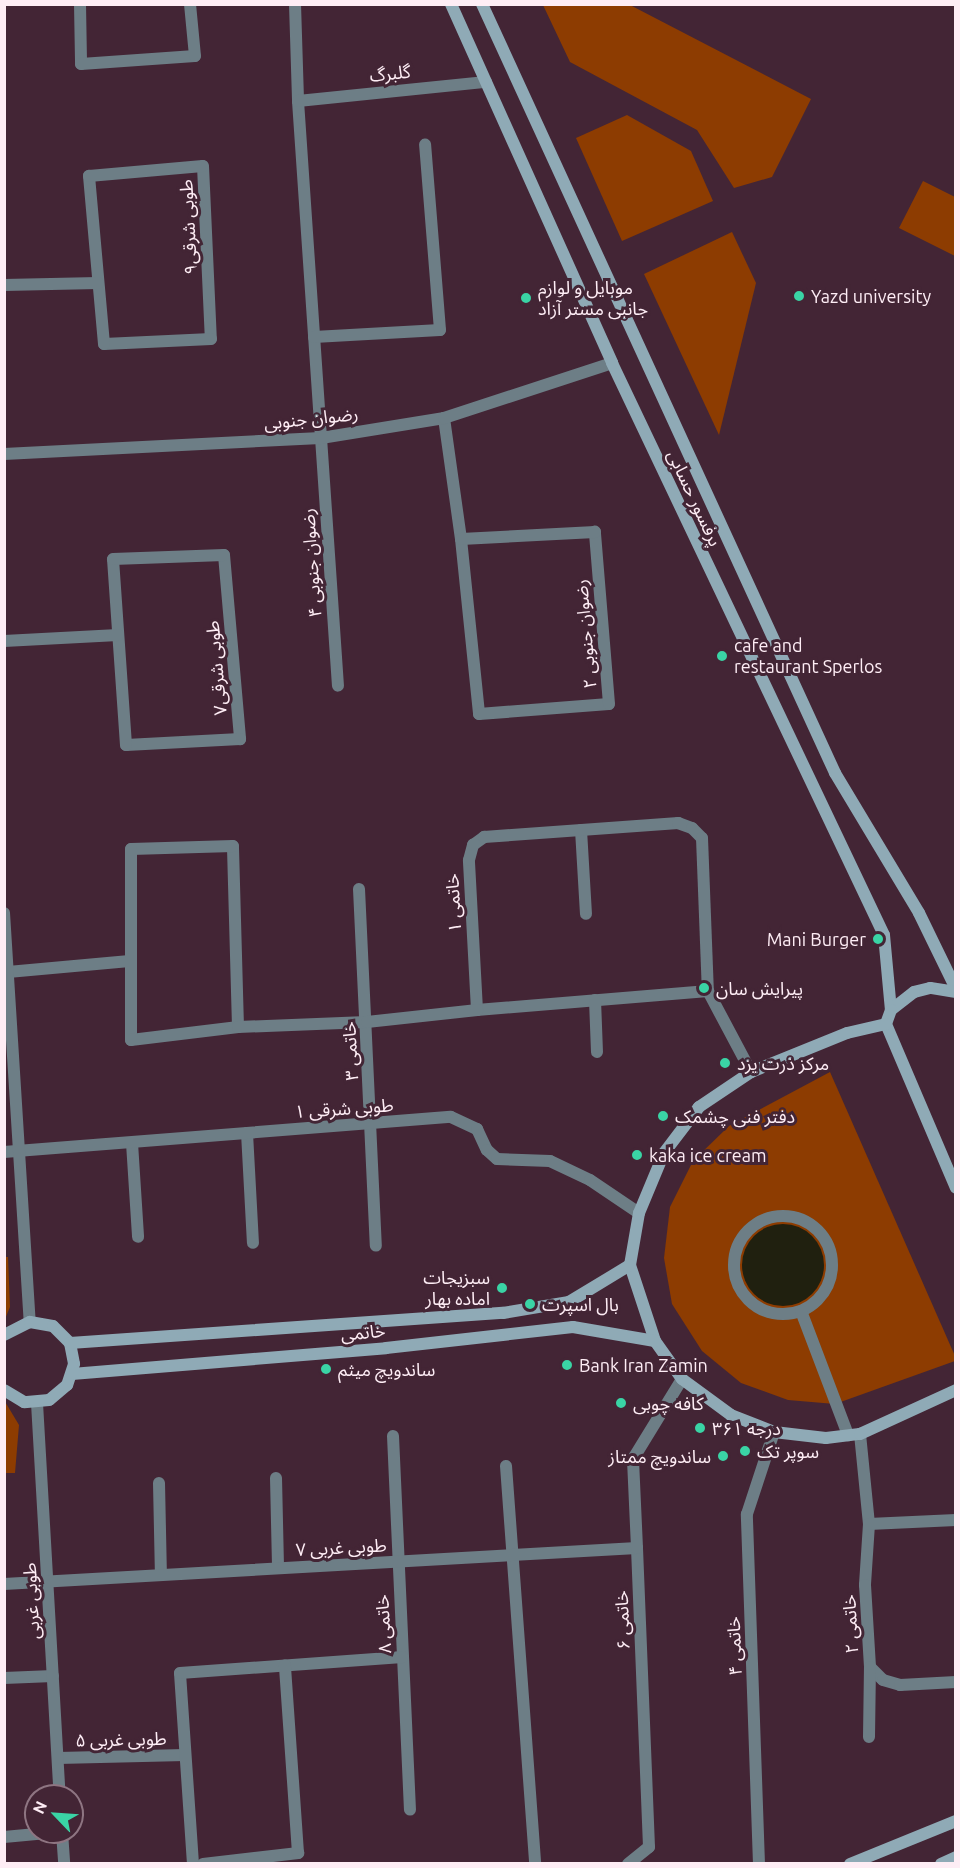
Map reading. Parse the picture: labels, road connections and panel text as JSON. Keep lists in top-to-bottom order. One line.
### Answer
{"streets":{"main road":["پرفسور حسابی","خاتمی"],"street":["گلبرگ","طوبی شرقی۹","رضوان جنوبی","رضوان جنوبی ۴","رضوان جنوبی ۲","طوبی شرقی۷","خاتمی ۱","خاتمی ۳","طوبی شرقی ۱","طوبی غربی ۷","طوبی غربی","خاتمی ۶","خاتمی ۸","خاتمی ۲","خاتمی ۴","طوبی غربی ۵"]},"crossings":[["گلبرگ","پرفسور حسابی"],["گلبرگ","رضوان جنوبی ۴"],["رضوان جنوبی","پرفسور حسابی"],["رضوان جنوبی","رضوان جنوبی ۴"],["رضوان جنوبی","رضوان جنوبی ۲"],["خاتمی ۳","طوبی شرقی ۱"],["طوبی غربی ۷","طوبی غربی"],["طوبی غربی ۷","خاتمی ۶"],["طوبی غربی ۷","خاتمی ۸"],["طوبی غربی","طوبی غربی ۵"]],"places":["Yazd university","موبایل و لوازم جانبی مستر آزاد","cafe and restaurant Sperlos","Mani Burger","پیرایش سان","مرکز ذرت یزد","دفتر فنی چشمک","kaka ice cream","سبزیجات اماده بهار","بال اسپرت","Bank Iran Zamin","ساندویچ میثم","کافه چوبی","۳۶۱ درجه","سوپر تک","ساندویچ ممتاز"],"north":"top left"}
